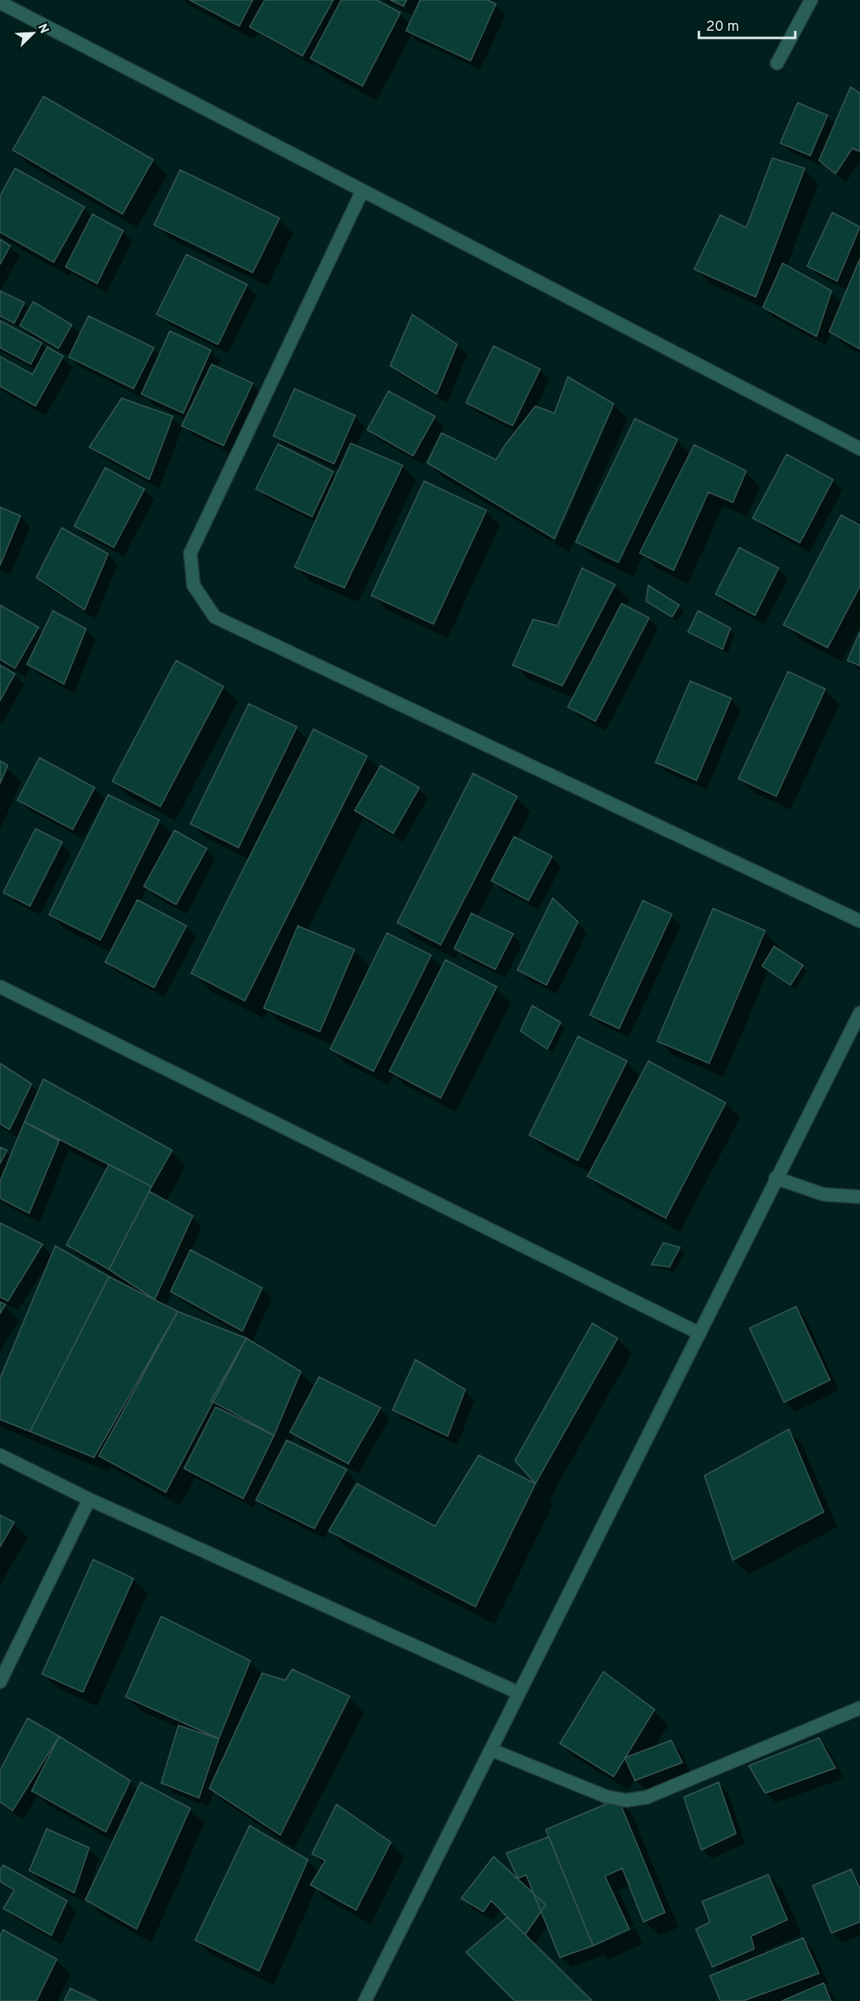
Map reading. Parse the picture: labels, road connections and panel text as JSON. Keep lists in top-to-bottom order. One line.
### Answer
{"scale_bar":"20 m","north":"top right"}
